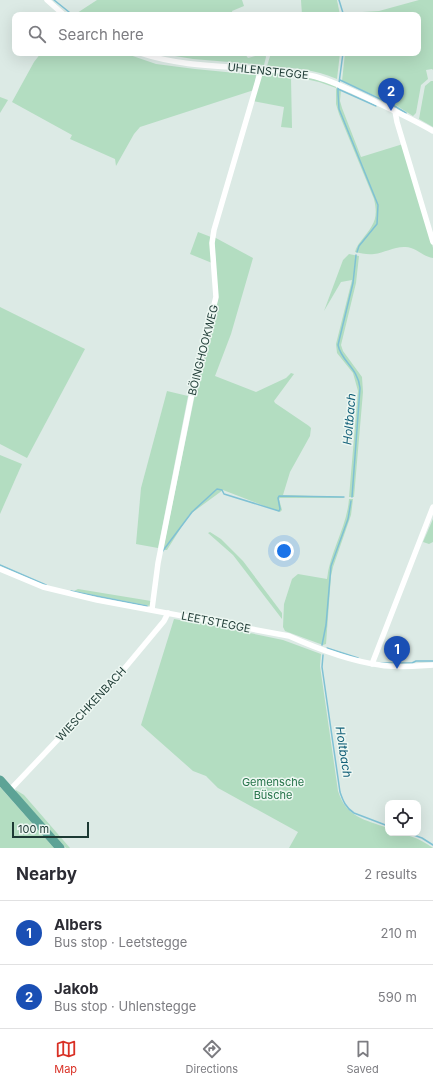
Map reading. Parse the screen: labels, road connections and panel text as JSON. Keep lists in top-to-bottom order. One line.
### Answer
{"streets":{"street":["UHLENSTEGGE","BÖINGHOOKWEG","LEETSTEGGE","WIESCHKENBACH"]},"crossings":[["UHLENSTEGGE","BÖINGHOOKWEG"],["BÖINGHOOKWEG","LEETSTEGGE"],["LEETSTEGGE","WIESCHKENBACH"]],"water":["Holtbach"],"parks":["Gemensche Büsche"],"scale_bar":"100 m","page":{"search":"Search here","pins":["2","1"],"scale":"100 m","heading":["Nearby","2 results"],"list":[{"mark":"1","name":"Albers","note":"Bus stop · Leetstegge","value":"210 m"},{"mark":"2","name":"Jakob","note":"Bus stop · Uhlenstegge","value":"590 m"}],"nav":["Map","Directions","Saved"]}}
